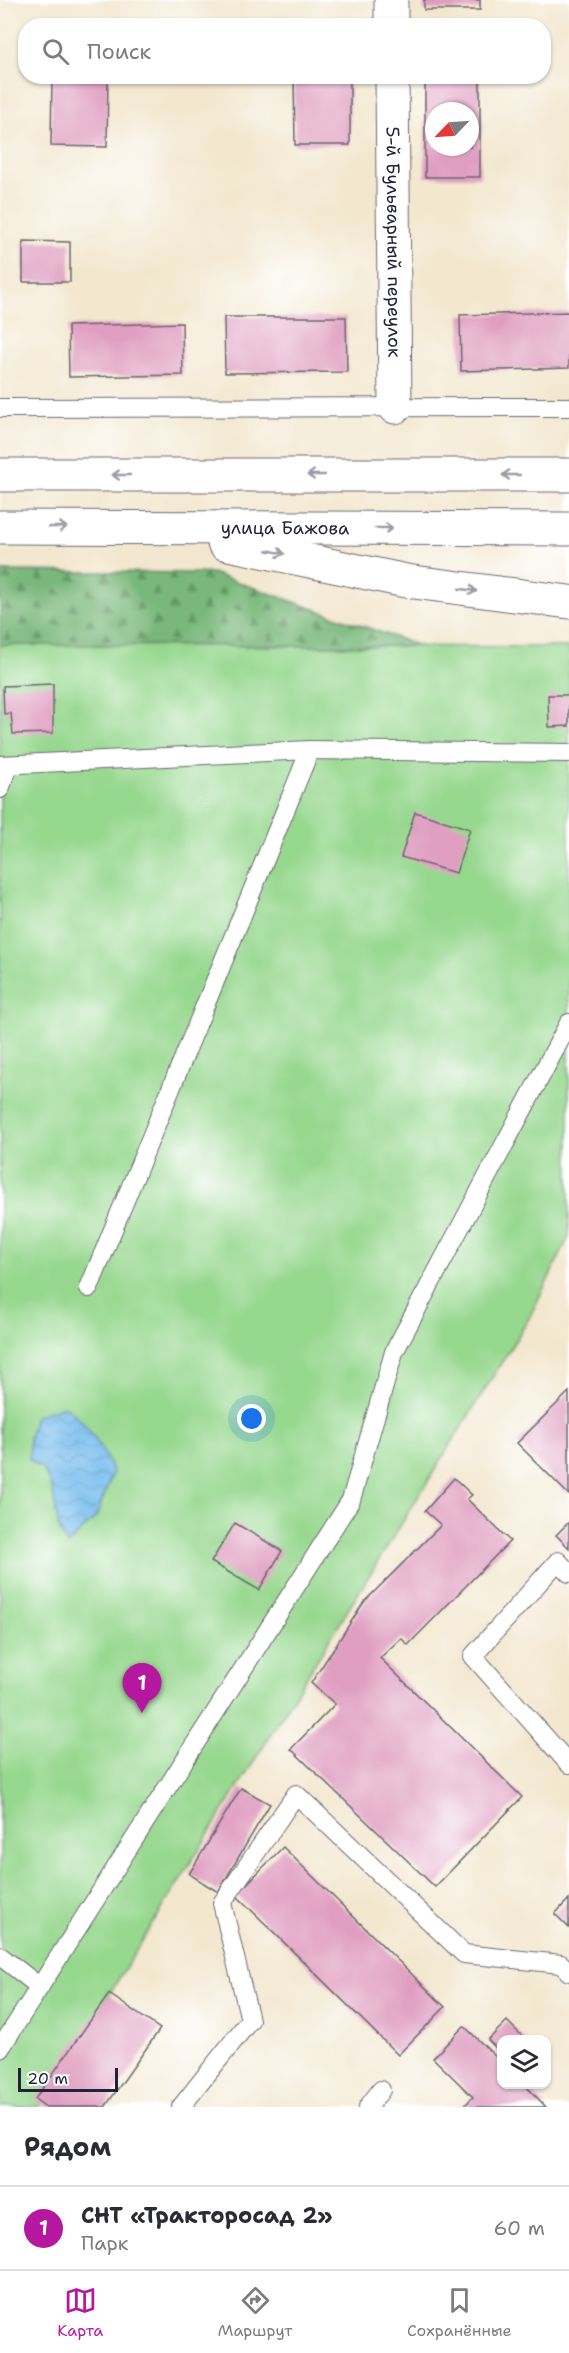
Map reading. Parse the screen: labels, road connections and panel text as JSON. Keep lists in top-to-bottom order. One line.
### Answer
{"streets":{"main road":["5-й Бульварный переулок","улица Бажова"]},"scale_bar":"20 m","north":"bottom left","page":{"search":"Поиск","pins":"1","scale":"20 m","heading":"Рядом","list":[{"mark":"1","name":"СНТ «Тракторосад 2»","note":"Парк","value":"60 m"}],"nav":["Карта","Маршрут","Сохранённые"]}}
